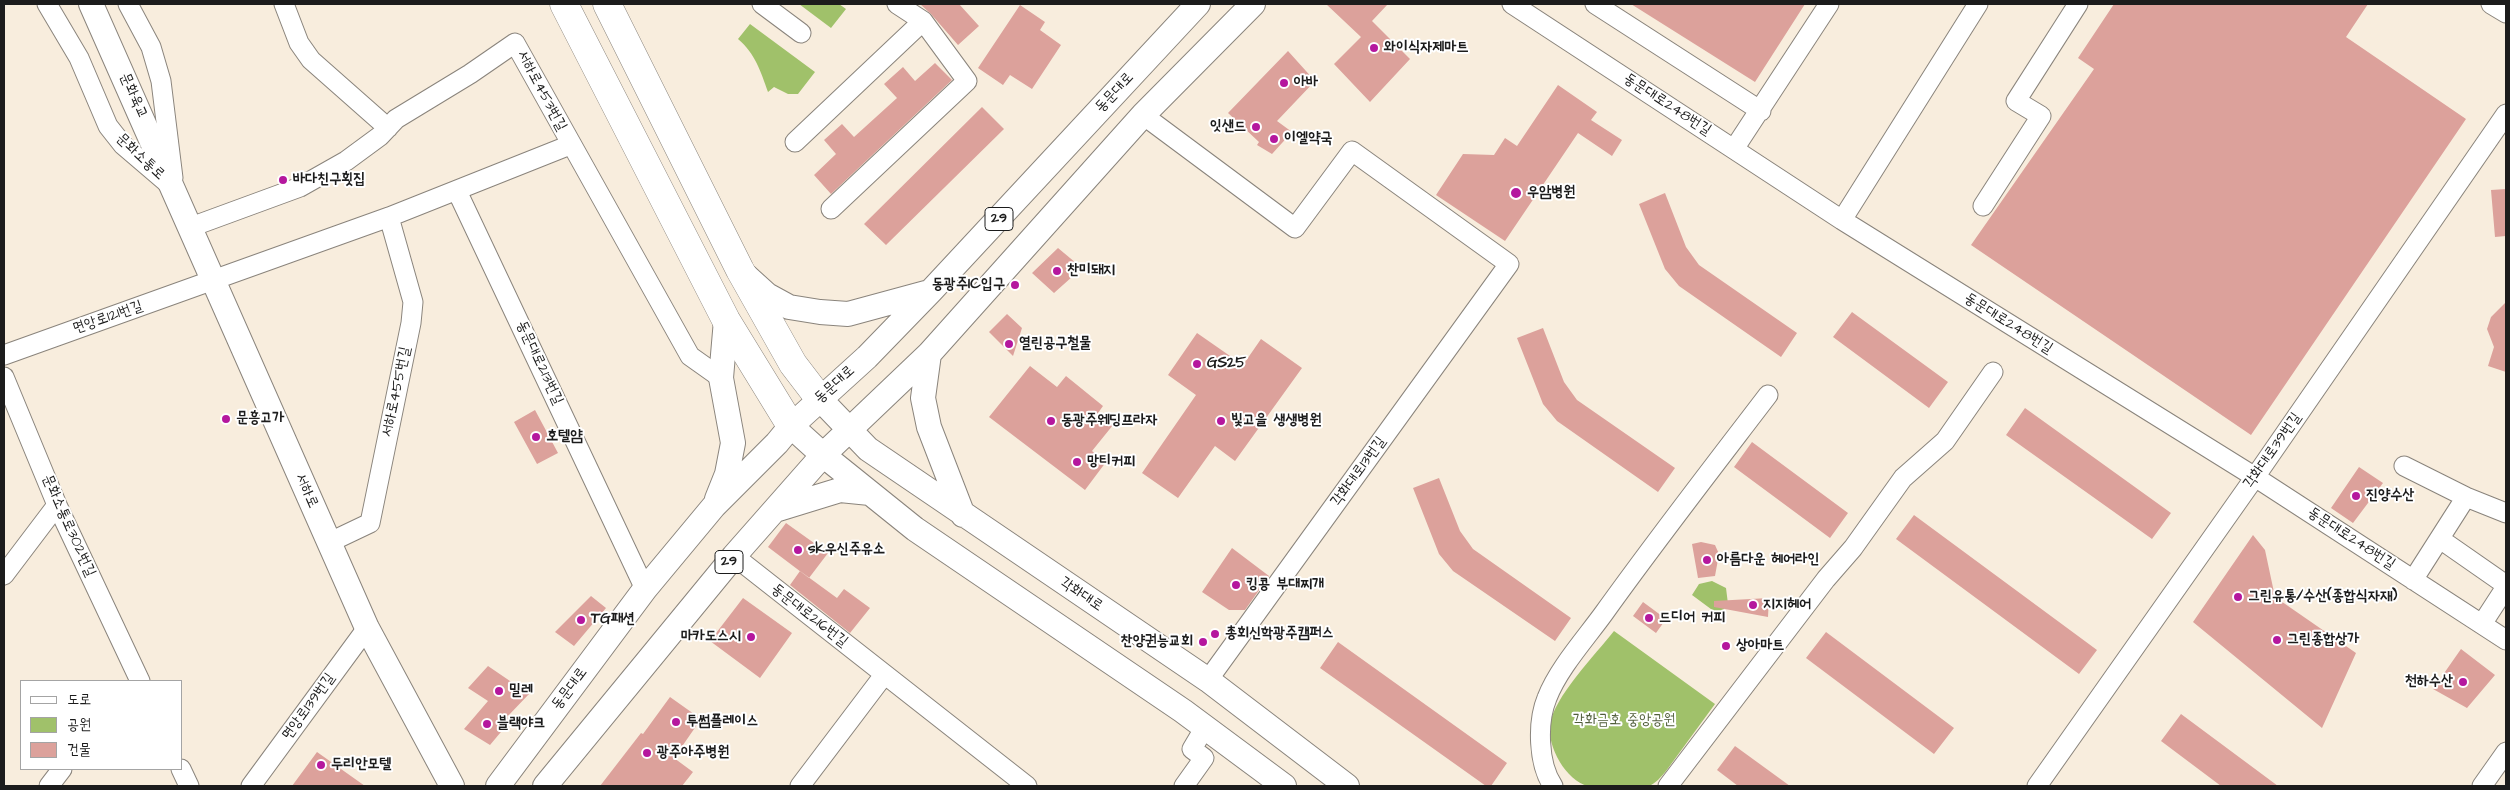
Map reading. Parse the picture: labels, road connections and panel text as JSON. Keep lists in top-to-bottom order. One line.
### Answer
{"streets":{"main road":["동문대로","문화육교","29","서하로","각화대로"],"street":["서하로453번길","동문대로248번길","문화소통로","면앙로121번길","동문대로213번길","서하로455번길","각화대로39번길","각화대로13번길","문화소통로302번길","동문대로216번길","면앙로139번길"]},"crossings":[["서하로453번길","서하로"],["동문대로","동문대로213번길"],["동문대로","각화대로"],["문화육교","문화소통로"],["문화육교","서하로"],["동문대로248번길","각화대로39번길"],["문화소통로","서하로"],["29","각화대로13번길"],["29","각화대로"],["29","동문대로216번길"],["면앙로121번길","서하로"],["서하로455번길","서하로"],["각화대로13번길","각화대로"],["서하로","면앙로139번길"]],"parks":["각화금호 중앙공원"],"places":["와이식자제마트","아바","잇샌드","이엘약국","바다친구횟집","우암병원","찬미돼지","동광주IC입구","열린공구철물","GS25","문흥고가","동광주웨딩프라자","빛고을 생생병원","호텔얌","망티커피","진양수산","sk우신주유소","아름다운 헤어라인","킹콩 부대찌개","그린유통/수산(종합식자재)","지지헤어","드디어 커피","TG패션","총회신학광주캠퍼스","마카도스시","그린종합상가","찬양권능교회","상아마트","천하수산","밀레","투썸플레이스","블랙야크","광주아주병원","두리안모텔"],"legend":["도로","공원","건물"]}
